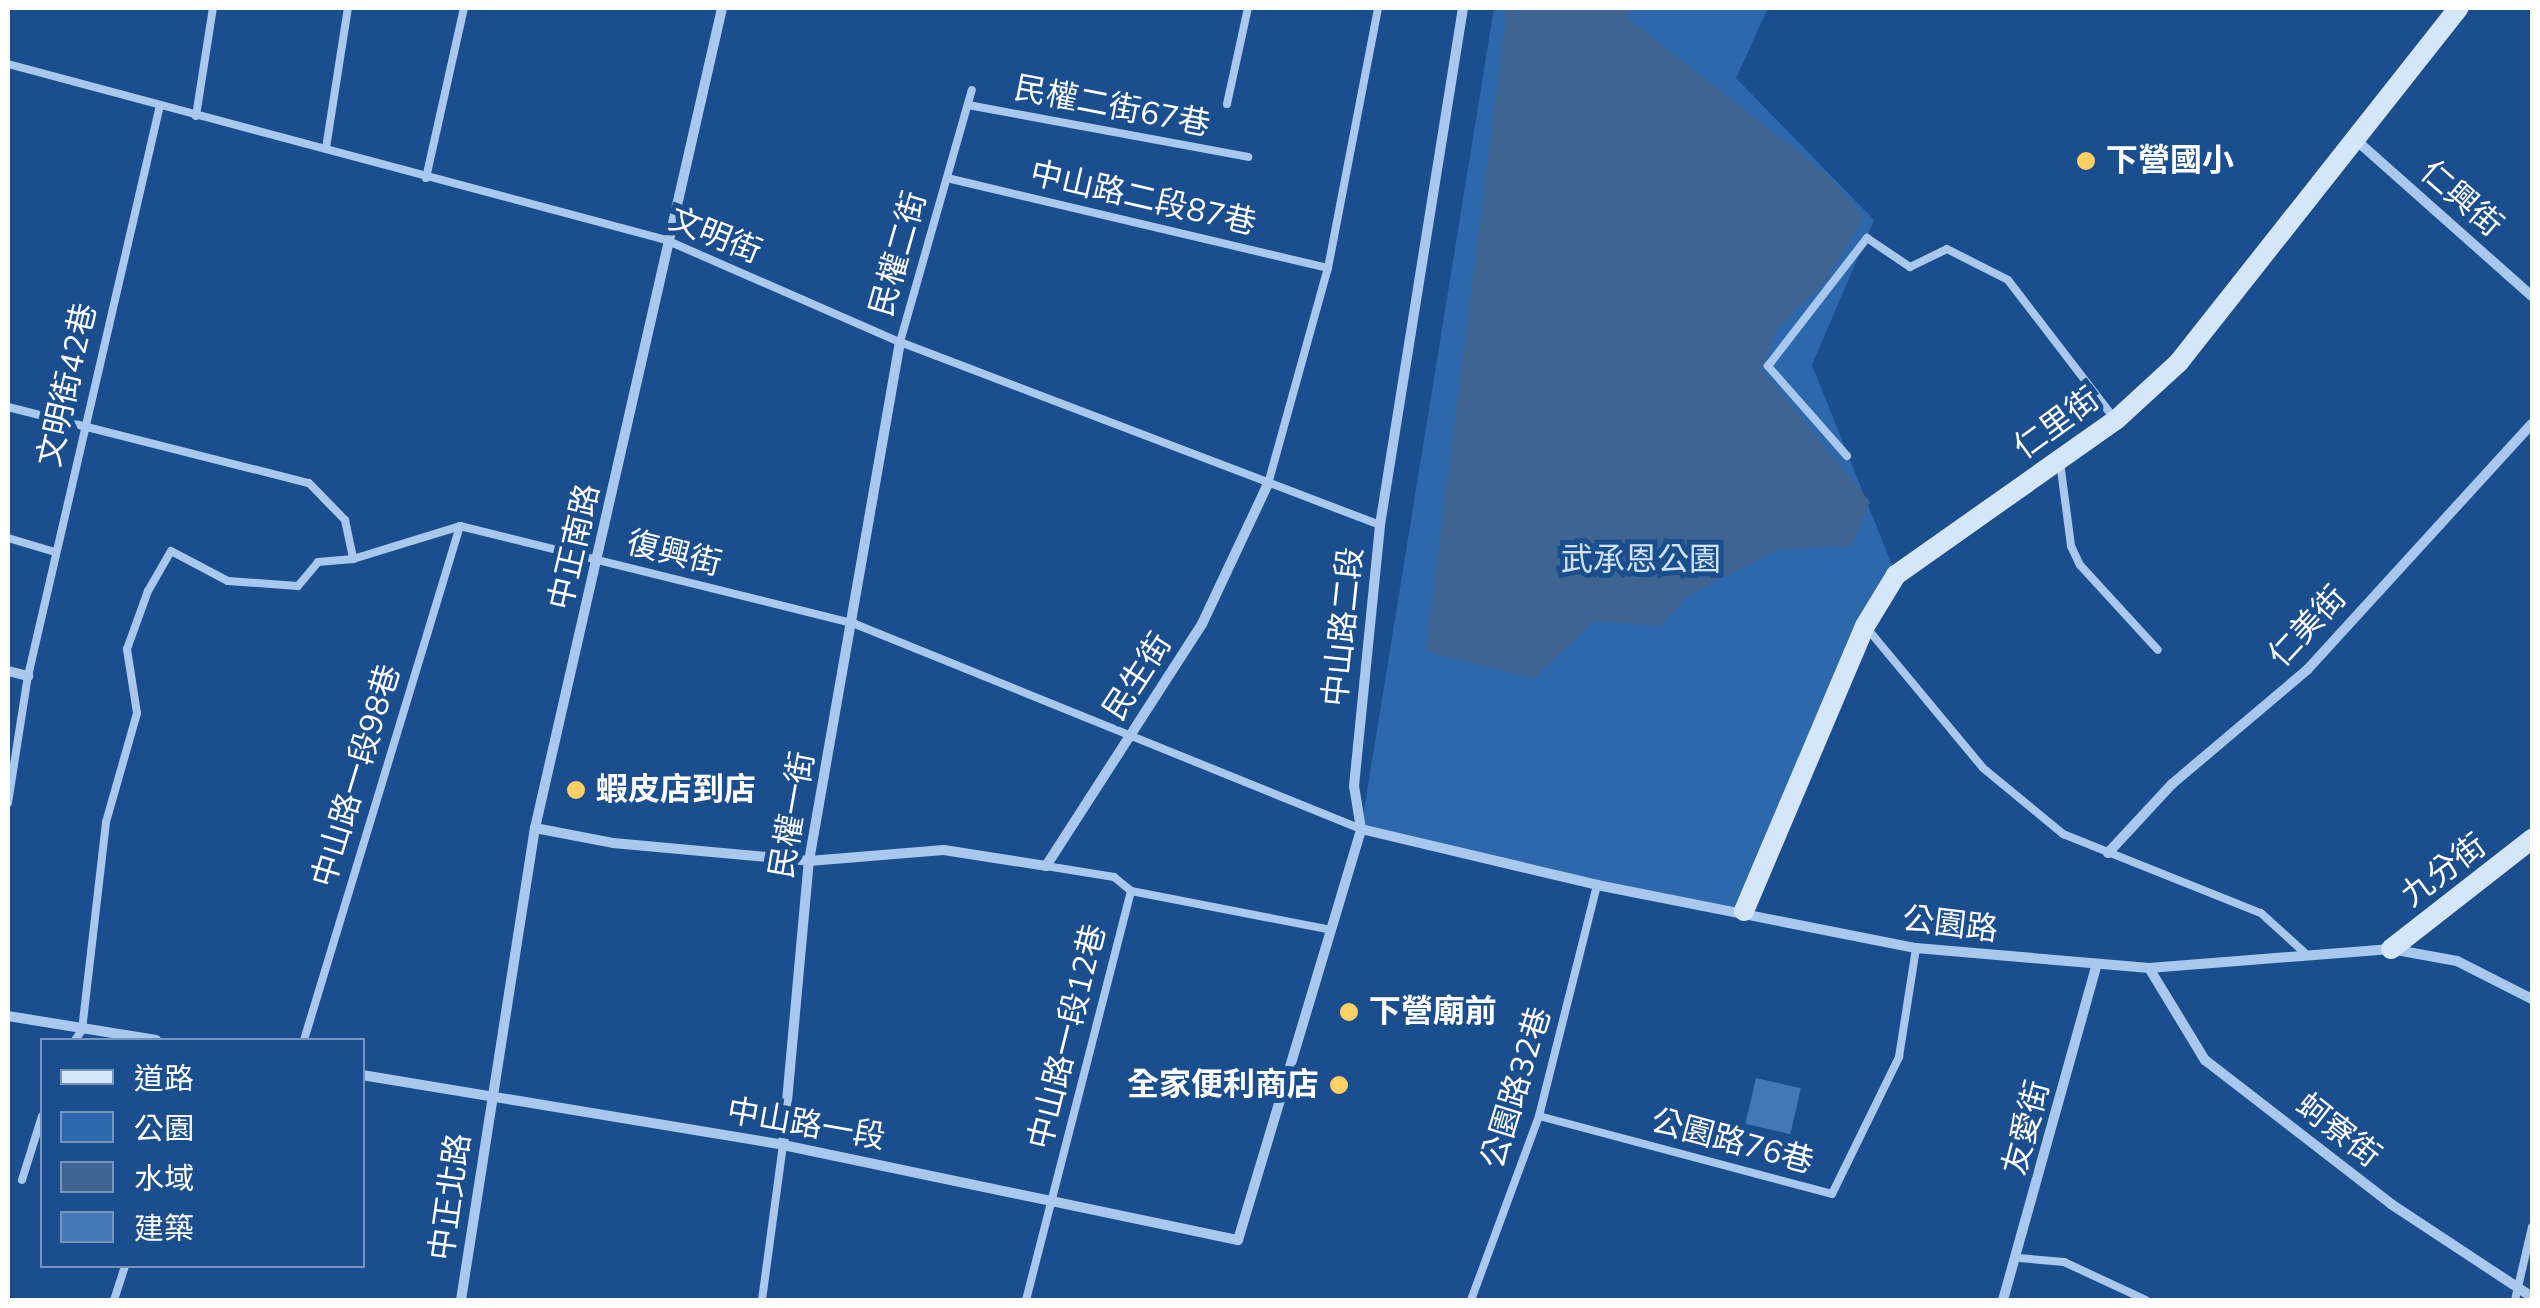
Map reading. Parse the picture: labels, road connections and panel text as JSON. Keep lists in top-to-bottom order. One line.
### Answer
{"streets":{"street":["仁興街","仁里街","中正南路","中山路二段","仁美街","民生街","民權一街","九分街","公園路","中山路一段","友愛街","蚵寮街","中正北路"],"lane":["民權二街67巷","中山路二段87巷","文明街","民權二街","文明街42巷","復興街","中山路一段98巷","中山路一段12巷","公園路32巷","公園路76巷"]},"crossings":[["民權二街67巷","民權二街"],["中山路二段87巷","民權二街"],["中山路二段87巷","民生街"],["仁興街","仁里街"],["文明街","民權二街"],["文明街","文明街42巷"],["文明街","中正南路"],["文明街","中山路二段"],["文明街","民生街"],["文明街","民權一街"],["民權二街","民權一街"],["仁里街","公園路"],["中正南路","復興街"],["中正南路","中山路一段"],["中正南路","中正北路"],["復興街","中山路二段"],["復興街","民生街"],["復興街","中山路一段98巷"],["復興街","民權一街"],["復興街","公園路"],["中山路二段","公園路"],["中山路二段","中山路一段"],["民權一街","中山路一段"],["九分街","公園路"],["公園路","公園路32巷"],["公園路","友愛街"],["公園路","蚵寮街"],["公園路","公園路76巷"],["中山路一段12巷","中山路一段"],["公園路32巷","公園路76巷"],["中山路一段","中正北路"]],"parks":["武承恩公園"],"places":["下營國小","蝦皮店到店","下營廟前","全家便利商店"],"legend":["道路","公園","水域","建築"]}
